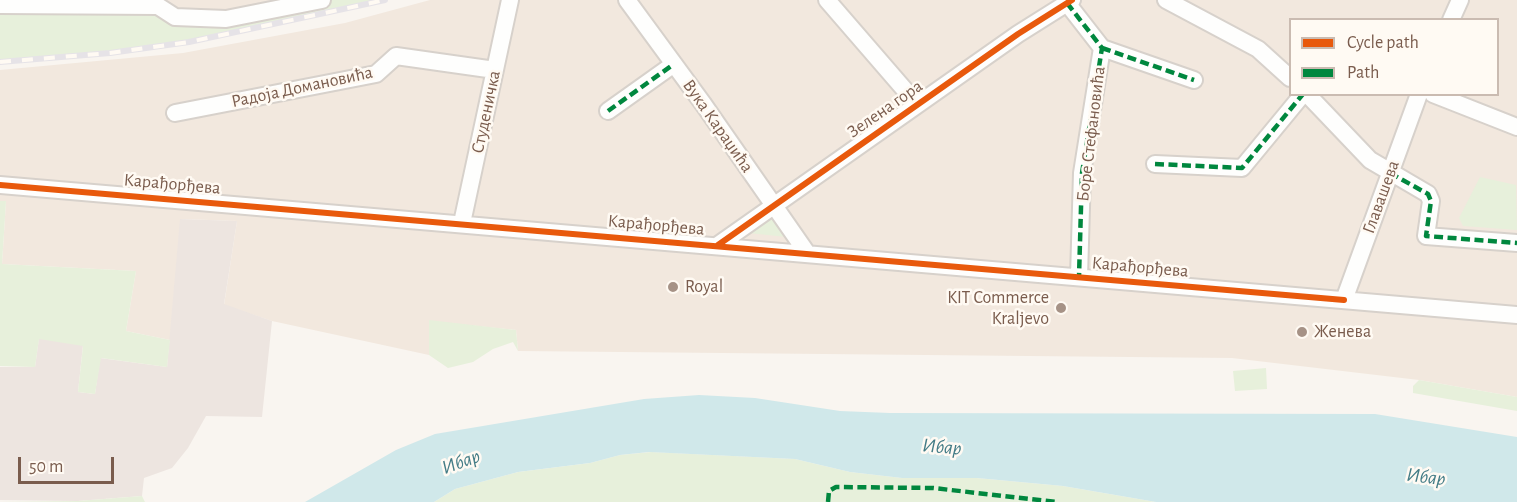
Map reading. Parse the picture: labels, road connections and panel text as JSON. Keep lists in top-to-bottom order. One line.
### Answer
{"streets":{"street":["Радоја Домановића","Зелена гора","Студеничка","Вука Караџића","Боре Стефановића","Карађорђева","Главашева"]},"crossings":[["Радоја Домановића","Студеничка"],["Зелена гора","Вука Караџића"],["Зелена гора","Боре Стефановића"],["Зелена гора","Карађорђева"],["Студеничка","Карађорђева"],["Вука Караџића","Карађорђева"],["Боре Стефановића","Карађорђева"],["Карађорђева","Главашева"]],"water":["Ибар"],"places":["Royal","KIT Commerce Kraljevo","Женева"],"legend":["Cycle path","Path"],"scale_bar":"50 m"}
